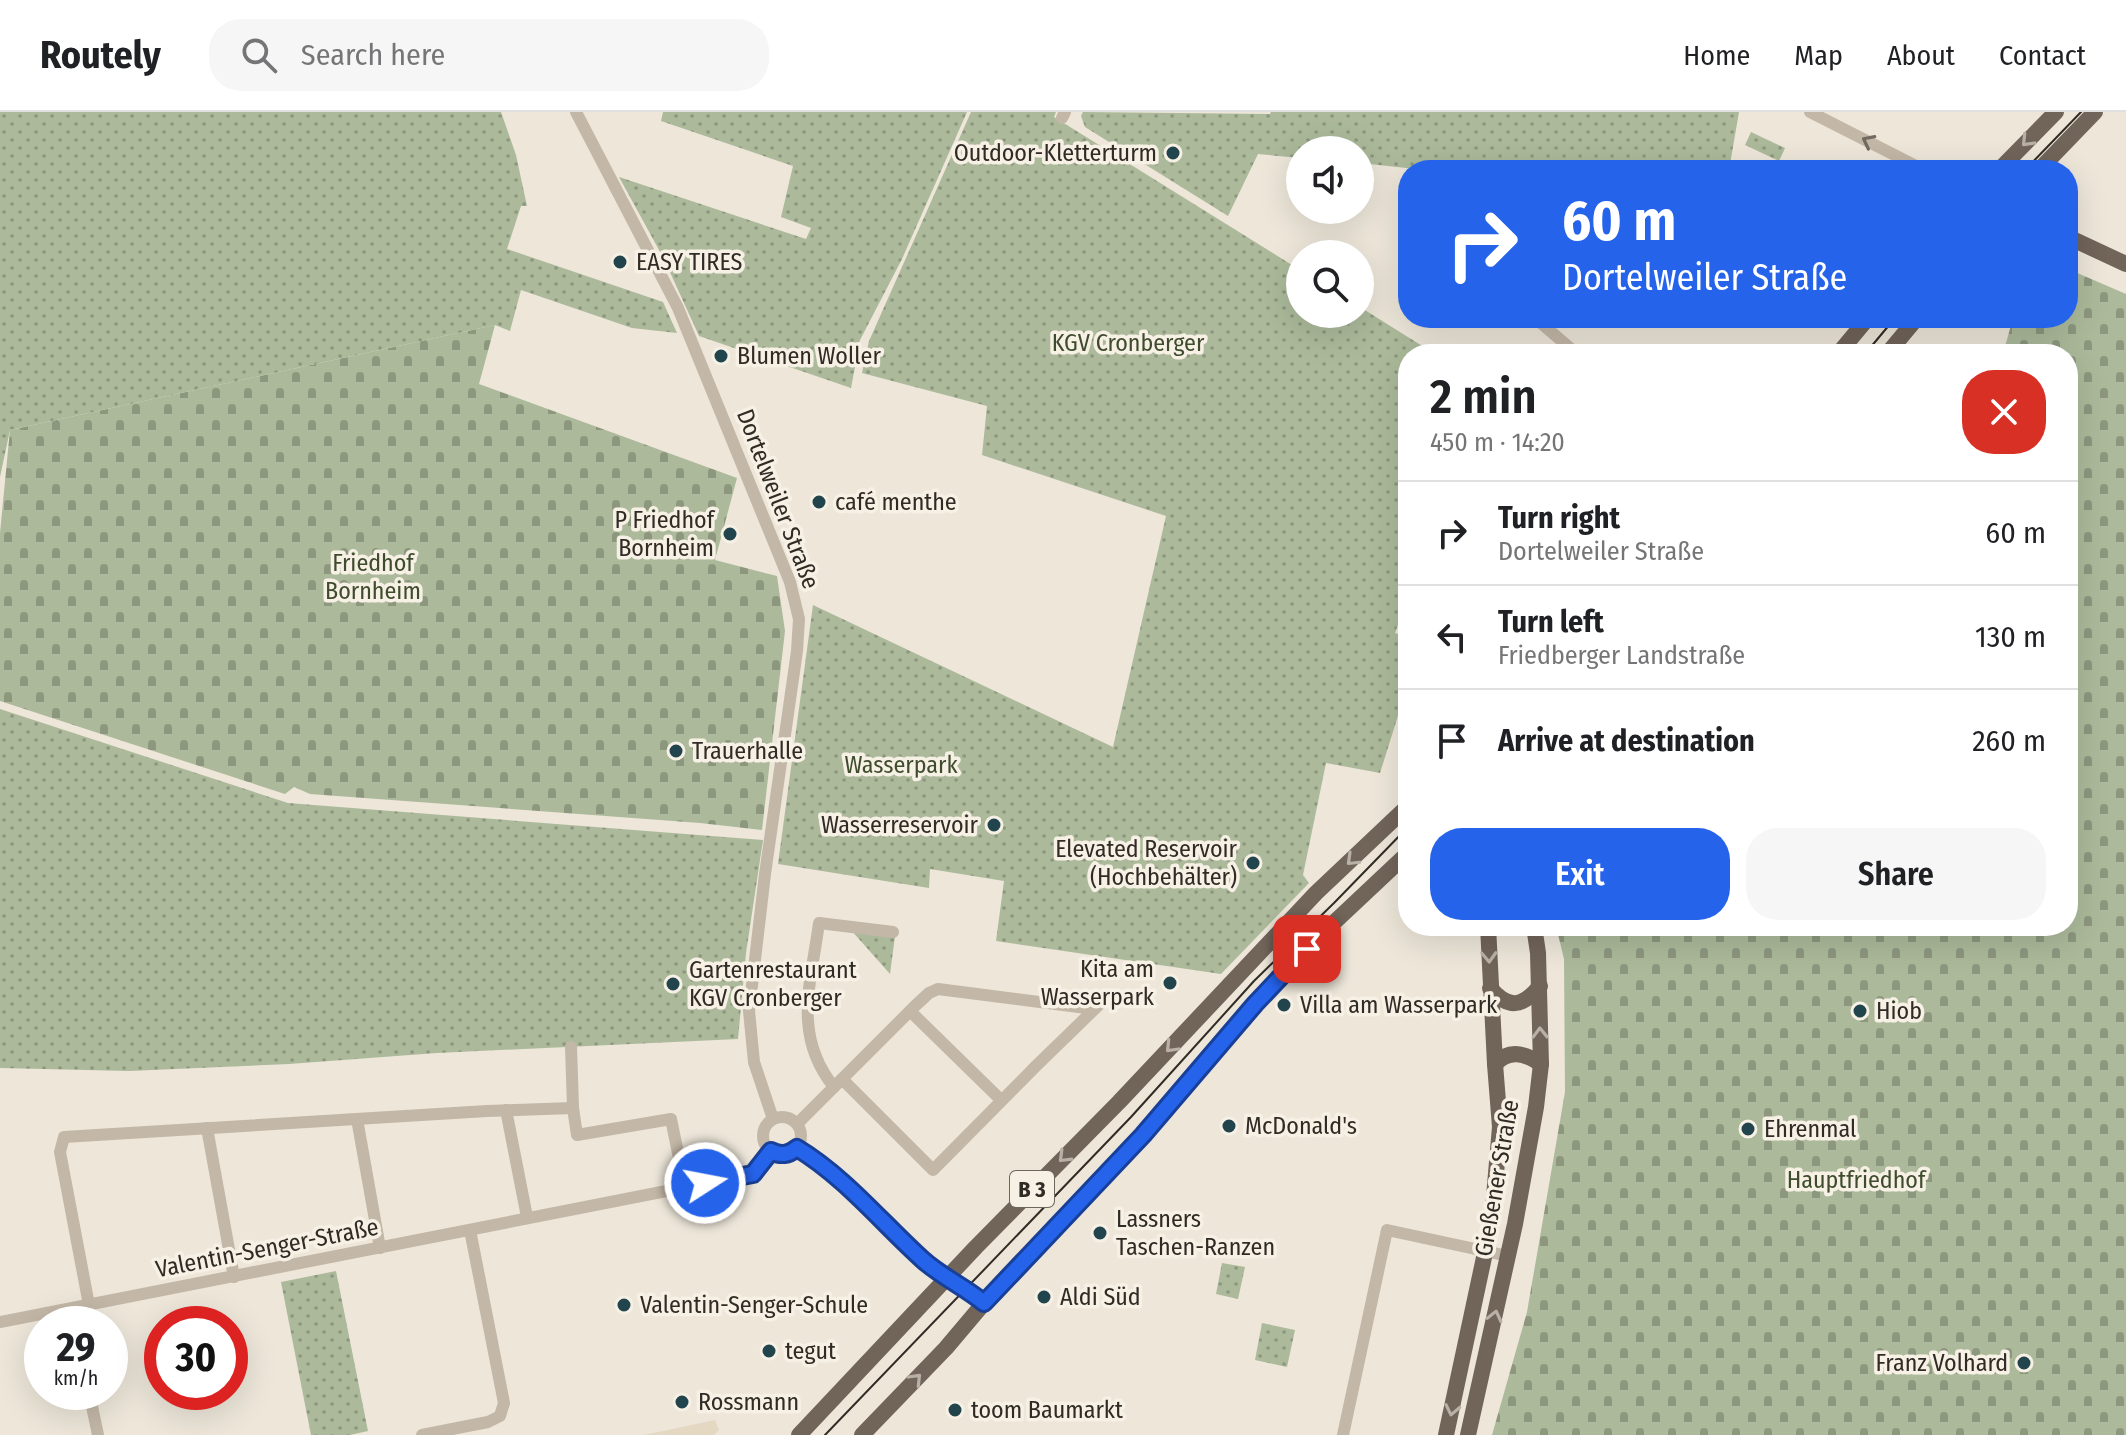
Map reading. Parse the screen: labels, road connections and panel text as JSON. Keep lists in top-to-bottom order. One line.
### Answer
{"streets":{"main road":["Gießener Straße","B 3"],"street":["Dortelweiler Straße","Valentin-Senger-Straße"]},"crossings":[["Dortelweiler Straße","Valentin-Senger-Straße"]],"parks":["KGV Cronberger","Friedhof Bornheim","Wasserpark","Hauptfriedhof"],"places":["Outdoor-Kletterturm","EASY TIRES","Blumen Woller","café menthe","P Friedhof Bornheim","Trauerhalle","Wasserreservoir","Elevated Reservoir (Hochbehälter)","Kita am Wasserpark","Gartenrestaurant KGV Cronberger","Villa am Wasserpark","Hiob","McDonald's","Ehrenmal","Lassners Taschen-Ranzen","Aldi Süd","Valentin-Senger-Schule","tegut","Franz Volhard","Rossmann","toom Baumarkt"],"page":{"header":"Routely","search":"Search here","nav":["Home","Map","About","Contact"],"turn":["60 m","Dortelweiler Straße"],"heading":["2 min","450 m · 14:20"],"list":[{"name":"Turn right","note":"Dortelweiler Straße","value":"60 m"},{"name":"Turn left","note":"Friedberger Landstraße","value":"130 m"},{"name":"Arrive at destination","value":"260 m"}],"buttons":["Exit","Share"],"speed":"29 km/h","limit":"30"}}
